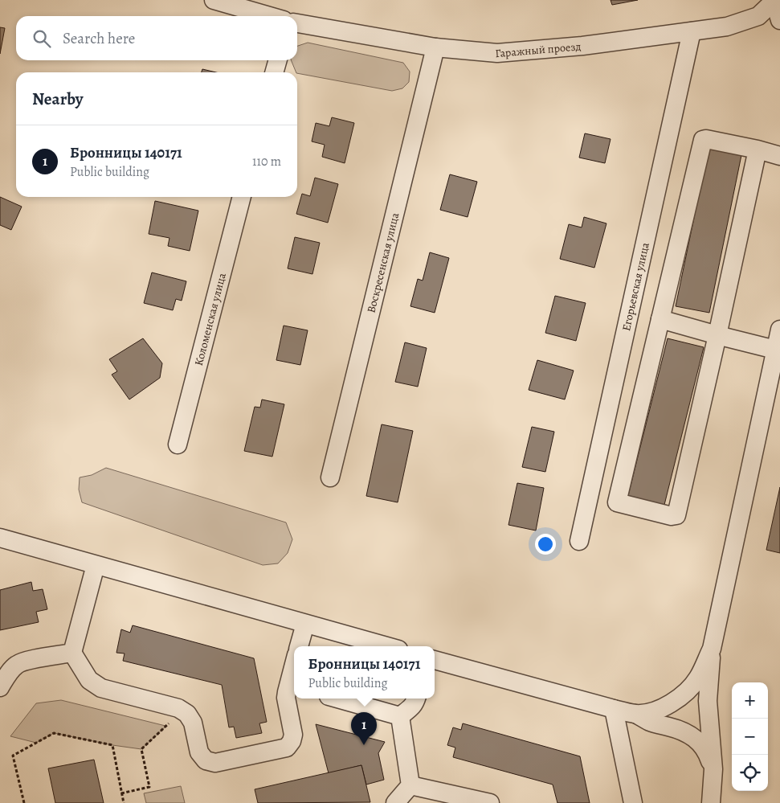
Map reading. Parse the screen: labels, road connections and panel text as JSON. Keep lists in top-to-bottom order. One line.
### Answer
{"streets":{"street":["Гаражный проезд","Воскресенская улица","Егорьевская улица","Коломенская улица"]},"crossings":[["Гаражный проезд","Воскресенская улица"],["Гаражный проезд","Егорьевская улица"]],"page":{"search":"Search here","heading":"Nearby","list":[{"mark":"1","name":"Бронницы 140171","note":"Public building","value":"110 m"}],"popup":["Бронницы 140171","Public building"],"map_buttons":["+","−"],"pins":"1"}}
